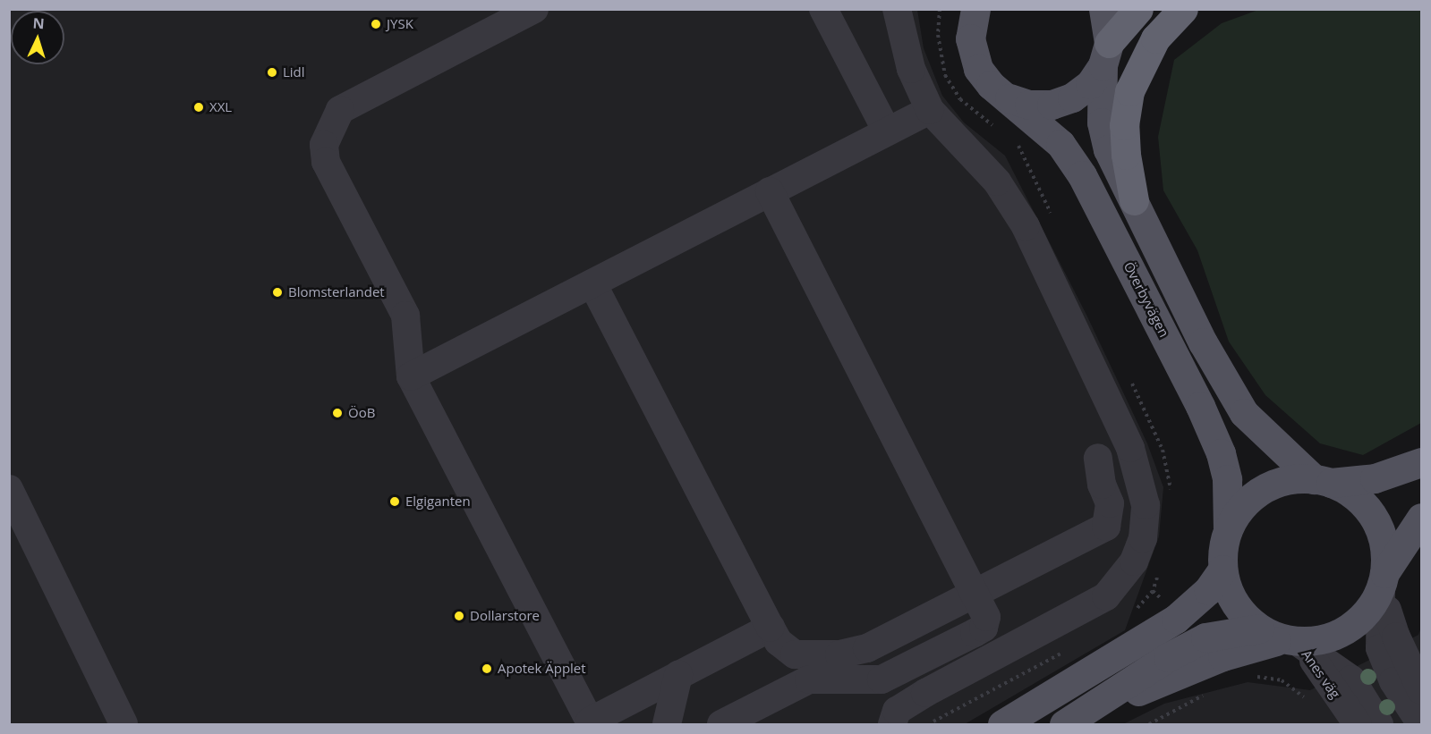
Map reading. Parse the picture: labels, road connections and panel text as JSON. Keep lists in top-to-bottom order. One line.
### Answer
{"streets":{"main road":["Överbyvägen"],"street":["Anes väg"]},"crossings":[["Överbyvägen","Anes väg"]],"places":["JYSK","Lidl","XXL","Blomsterlandet","ÖoB","Elgiganten","Dollarstore","Apotek Äpplet"],"north":"top"}
